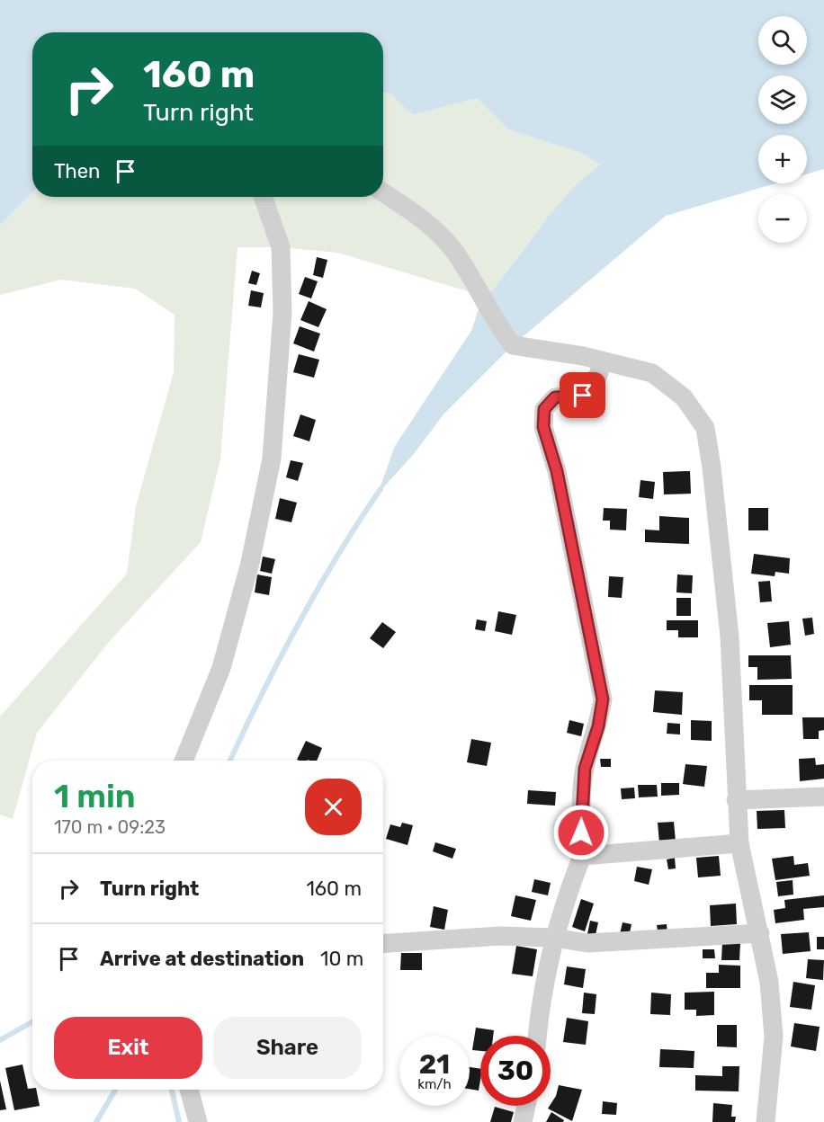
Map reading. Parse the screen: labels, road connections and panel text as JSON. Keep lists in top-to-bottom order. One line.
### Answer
{"page":{"map_buttons":["+","−"],"turn":["160 m","Turn right"],"then":"Then","heading":["1 min","170 m · 09:23"],"list":[{"name":"Turn right","value":"160 m"},{"name":"Arrive at destination","value":"10 m"}],"buttons":["Exit","Share"],"speed":"21 km/h","limit":"30"}}
